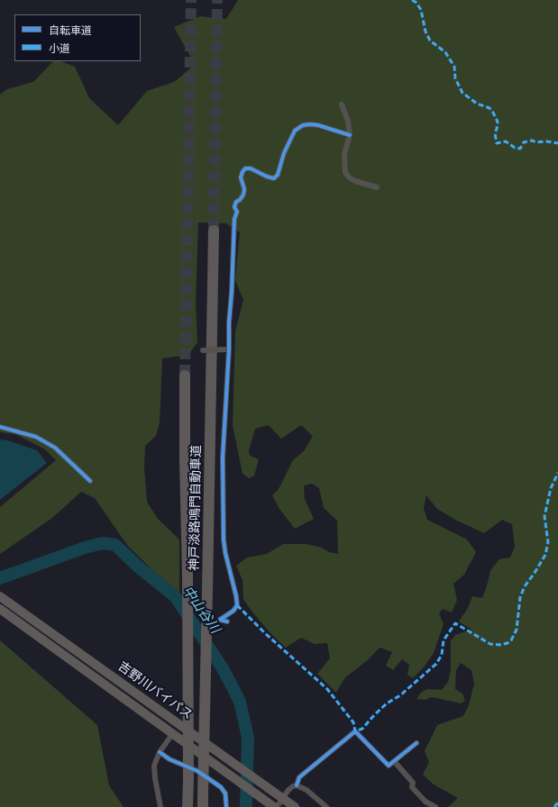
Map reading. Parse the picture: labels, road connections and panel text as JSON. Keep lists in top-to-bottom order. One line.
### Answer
{"streets":{"highway":["神戸淡路鳴門自動車道","吉野川バイパス"]},"water":["中山谷川"],"legend":["自転車道","小道"]}
